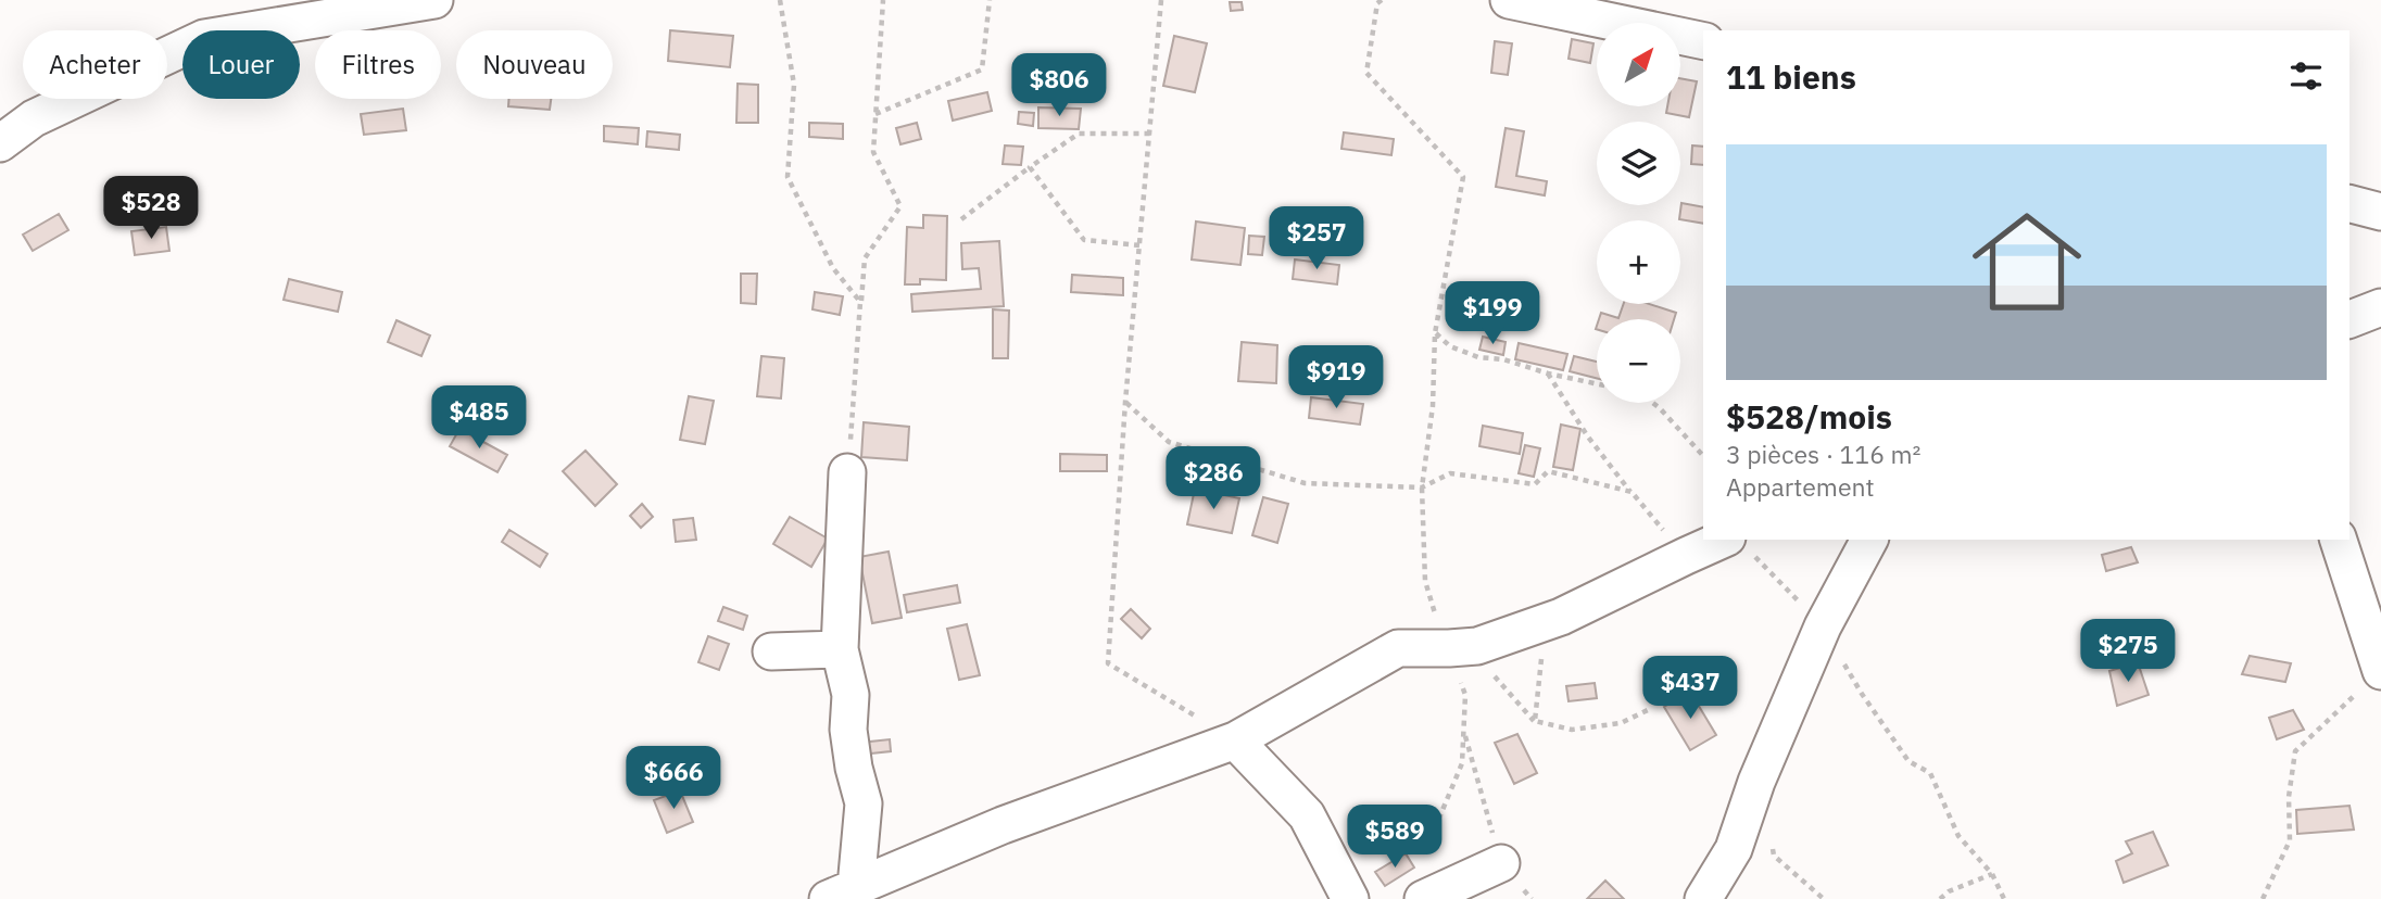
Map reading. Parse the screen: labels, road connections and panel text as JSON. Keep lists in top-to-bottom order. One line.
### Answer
{"north":"top right","page":{"map_buttons":["+","−"],"chip":["Acheter","Louer","Filtres","Nouveau"],"heading":"11 biens","price":["$806","$528","$257","$199","$919","$485","$286","$275","$437","$666","$589"],"list":[{"name":"$528/mois","note":"3 pièces · 116 m² · Appartement"}]}}
